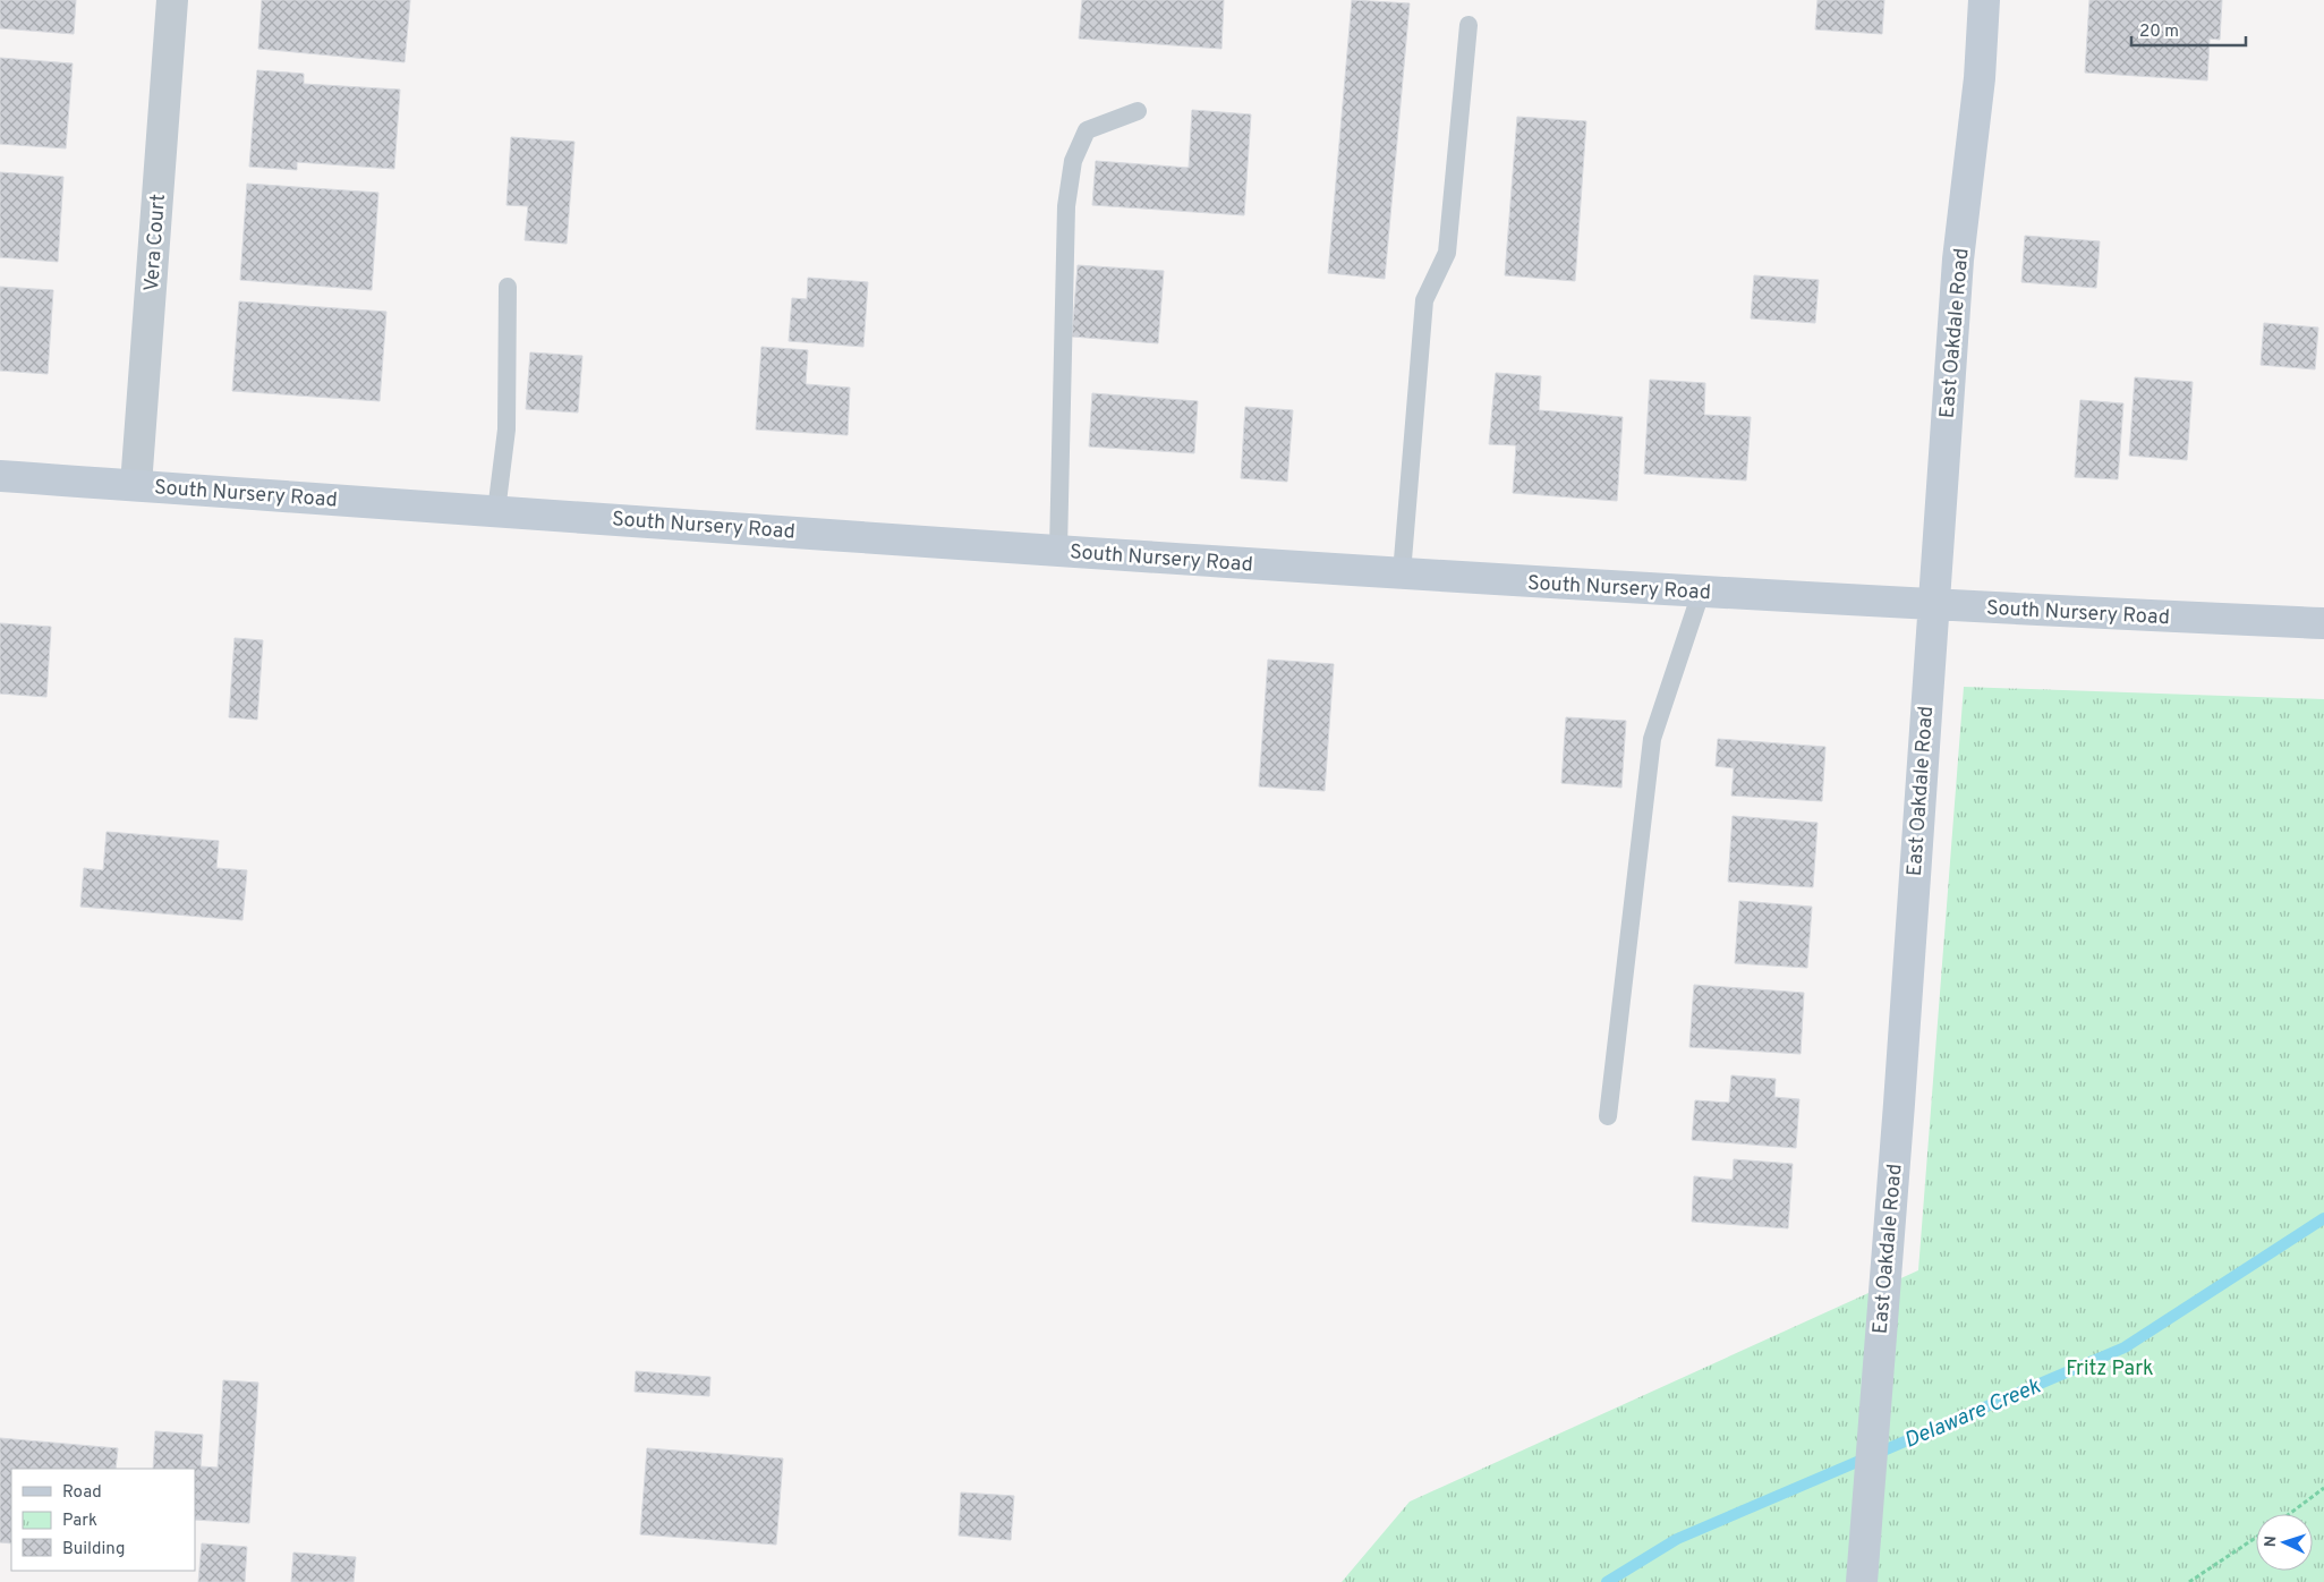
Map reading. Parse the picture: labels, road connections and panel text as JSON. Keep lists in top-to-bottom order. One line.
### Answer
{"streets":{"street":["Vera Court","East Oakdale Road","South Nursery Road"]},"crossings":[["Vera Court","South Nursery Road"],["East Oakdale Road","South Nursery Road"]],"water":["Delaware Creek"],"parks":["Fritz Park"],"legend":["Road","Park","Building"],"scale_bar":"20 m","north":"left"}
